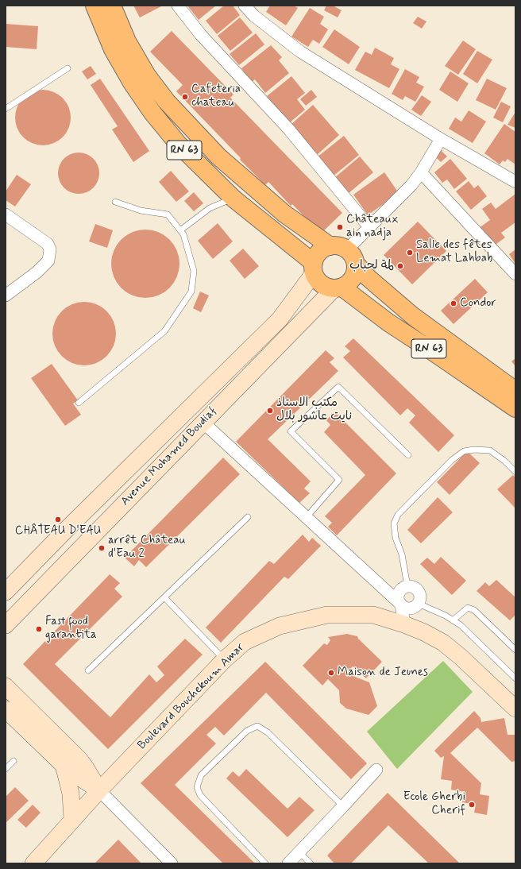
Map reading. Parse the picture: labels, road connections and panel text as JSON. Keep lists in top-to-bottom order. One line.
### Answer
{"streets":{"main road":["RN 63"],"street":["Avenue Mohamed Boudiaf","Boulevard Bouchekoum Amar"]},"crossings":[["RN 63","Avenue Mohamed Boudiaf"]],"places":["Cafeteria chateau","Châteaux ain nadja","Salle des fêtes Lemat Lahbab","لمة لحباب","Condor","مكتب الاستاذ نايت عاشور بلال","CHÂTEAU D'EAU","arrêt Château d'Eau 2","Fast food garantita","Maison de Jeunes","Ecole Gherbi Cherif"]}
